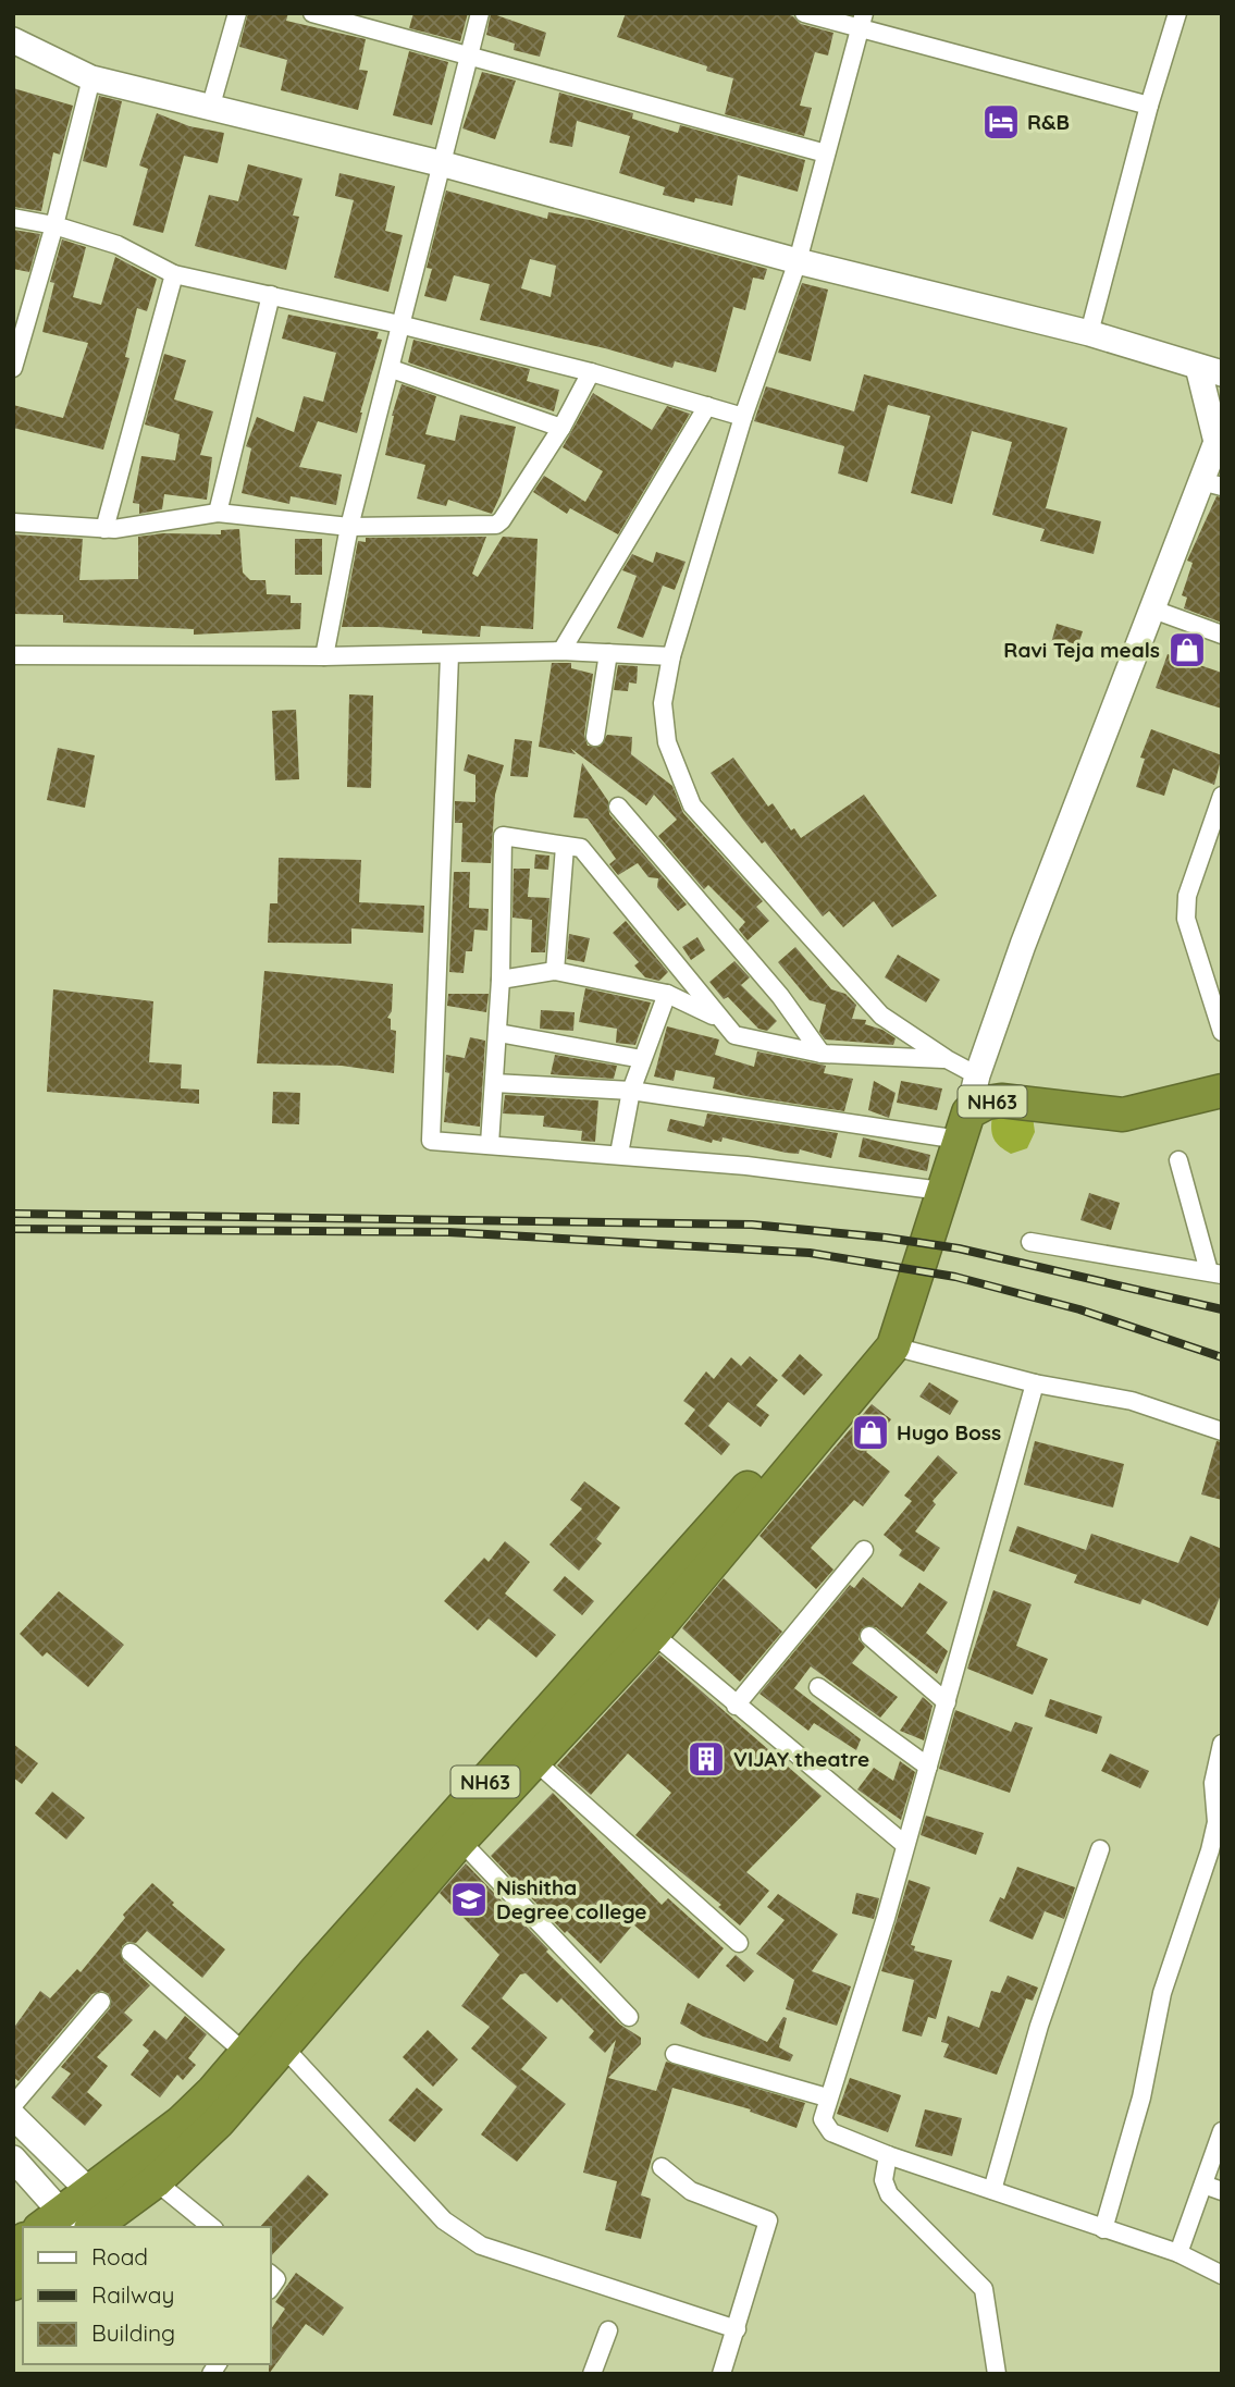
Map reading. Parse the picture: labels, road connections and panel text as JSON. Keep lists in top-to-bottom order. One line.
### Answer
{"streets":{"highway":["NH63"]},"places":{"hotel":["R&B"],"shop":["Ravi Teja meals","Hugo Boss"],"building":["VIJAY theatre"],"school or university":["Nishitha Degree college"]},"legend":["Road","Railway","Building"]}
